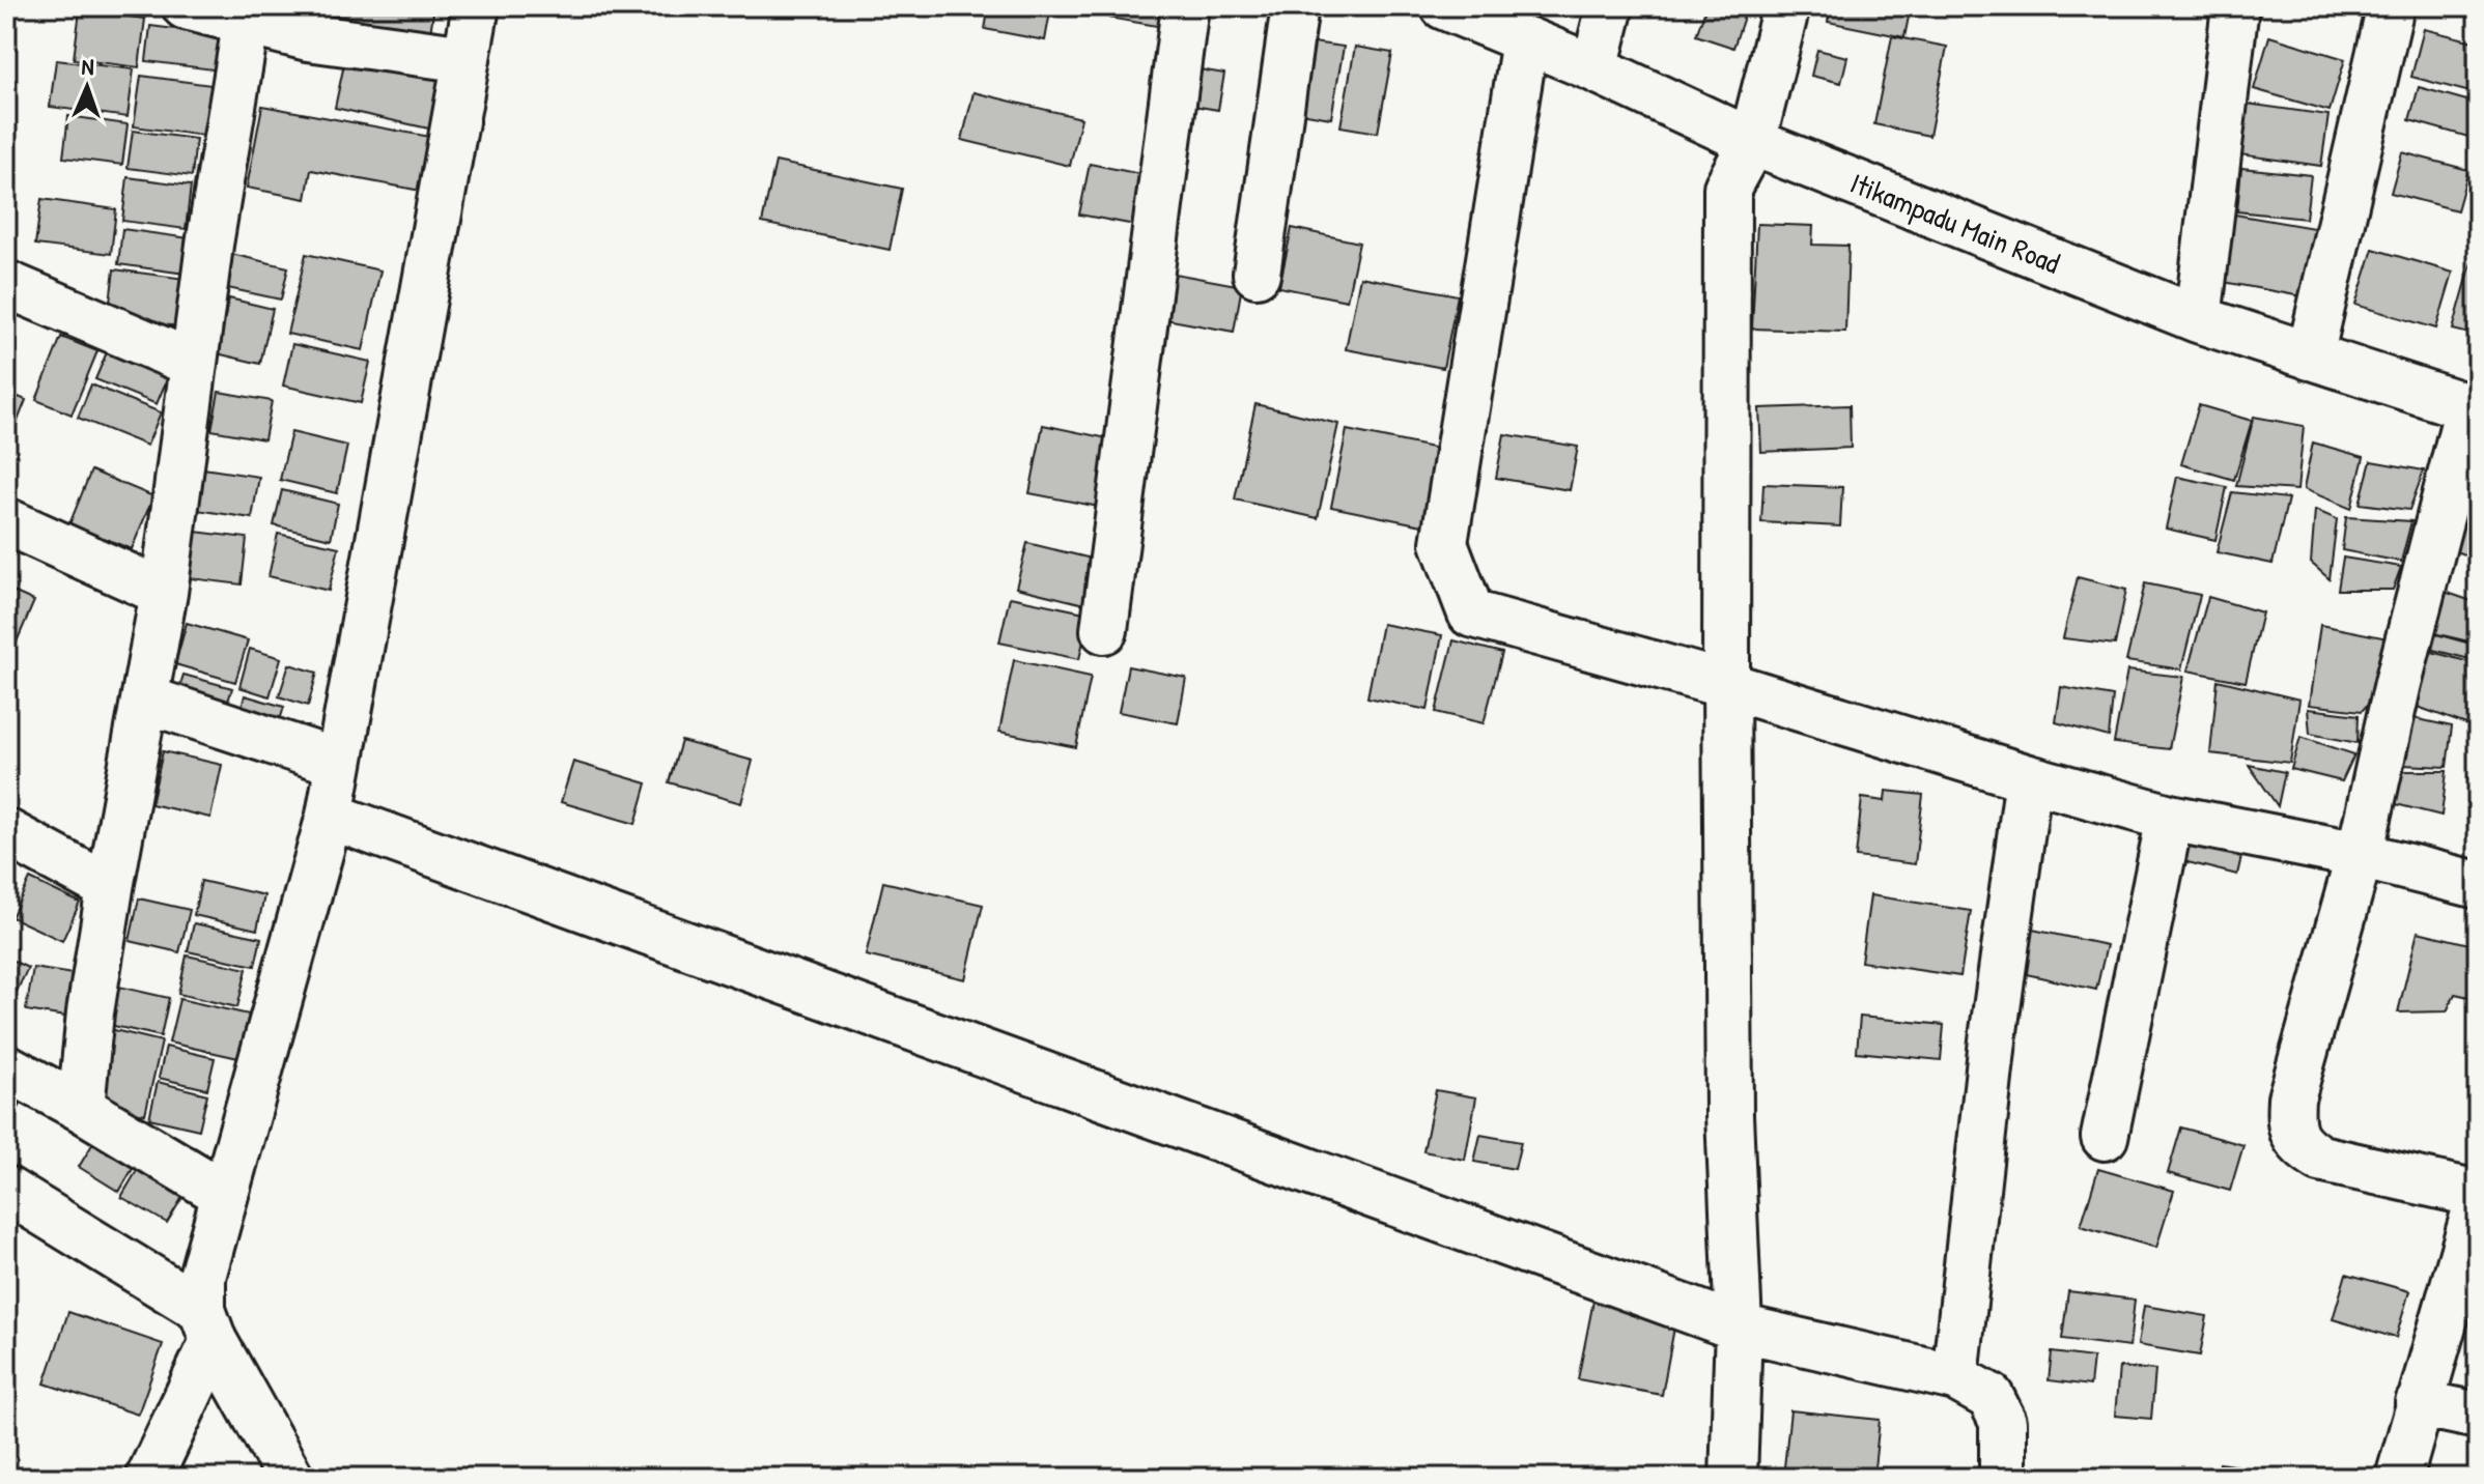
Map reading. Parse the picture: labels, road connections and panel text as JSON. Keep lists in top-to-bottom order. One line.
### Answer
{"streets":{"street":["Itikampadu Main Road"]},"north":"top"}
